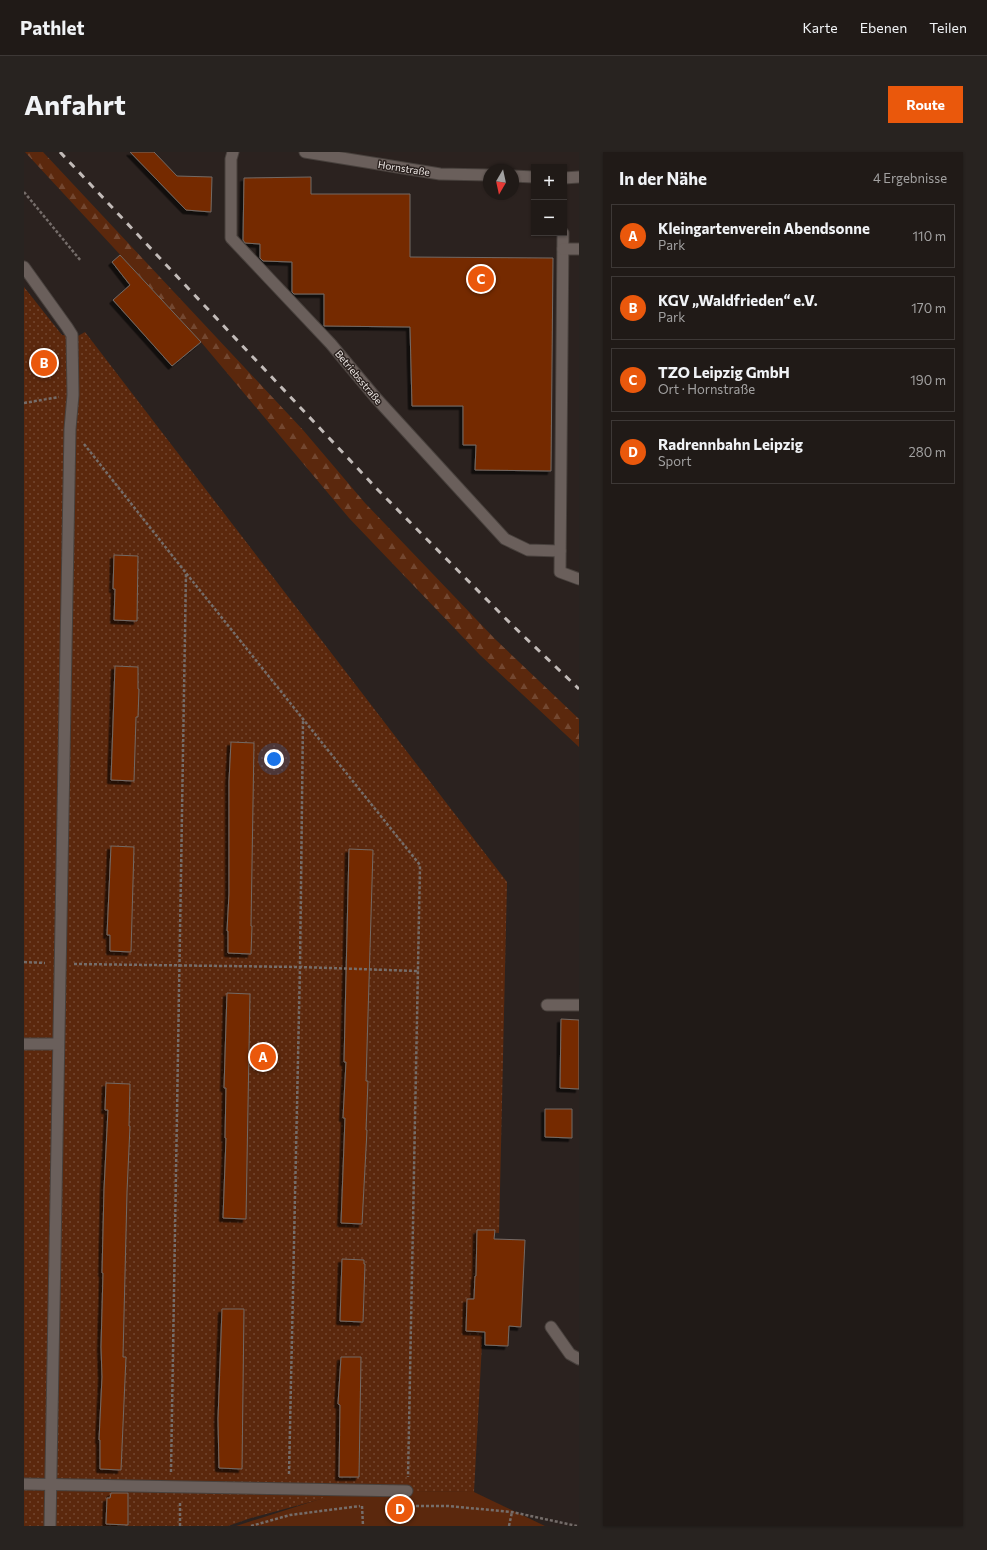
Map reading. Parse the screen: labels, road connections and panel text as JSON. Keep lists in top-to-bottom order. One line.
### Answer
{"streets":{"street":["Hornstraße","Betriebsstraße"]},"north":"bottom","page":{"header":"Pathlet","nav":["Karte","Ebenen","Teilen"],"buttons":"Route","title":"Anfahrt","heading":["In der Nähe","4 Ergebnisse"],"map_buttons":["+","−"],"list":[{"mark":"A","name":"Kleingartenverein Abendsonne","note":"Park","value":"110 m"},{"mark":"B","name":"KGV „Waldfrieden“ e.V.","note":"Park","value":"170 m"},{"mark":"C","name":"TZO Leipzig GmbH","note":"Ort · Hornstraße","value":"190 m"},{"mark":"D","name":"Radrennbahn Leipzig","note":"Sport","value":"280 m"}],"pins":["C","B","A","D"]}}
